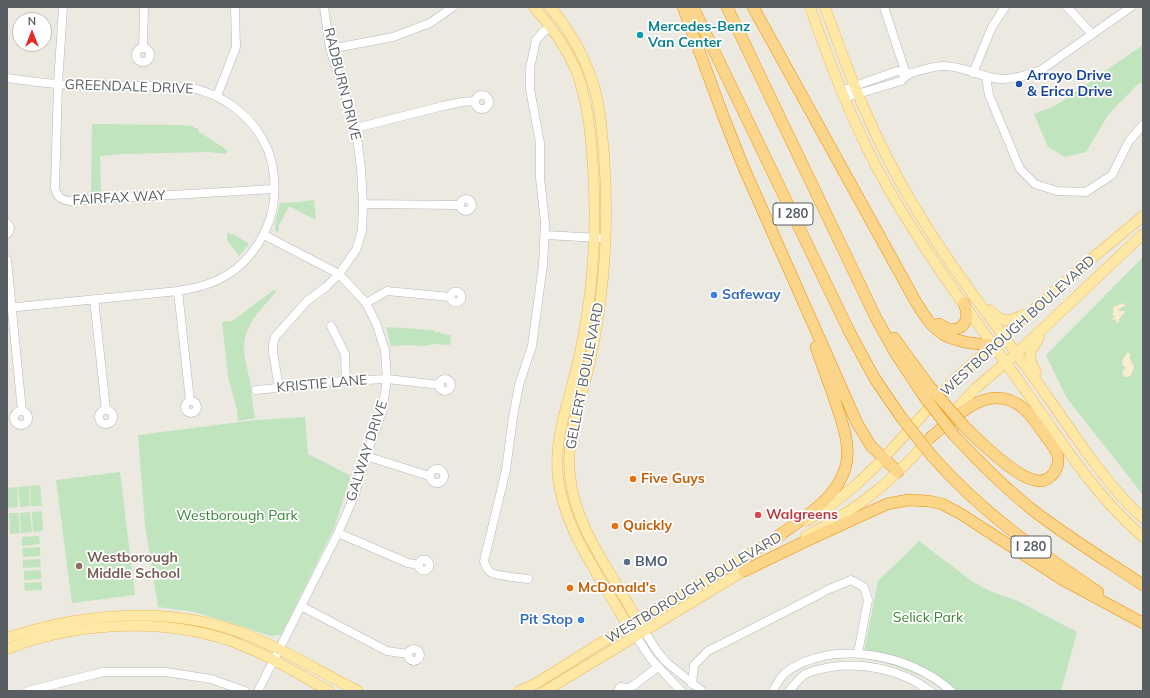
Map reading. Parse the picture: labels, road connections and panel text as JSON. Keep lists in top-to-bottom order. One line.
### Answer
{"streets":{"highway":["I 280"],"main road":["WESTBOROUGH BOULEVARD","GELLERT BOULEVARD"],"street":["RADBURN DRIVE","GREENDALE DRIVE","FAIRFAX WAY","KRISTIE LANE","GALWAY DRIVE"]},"crossings":[["RADBURN DRIVE","KRISTIE LANE"],["RADBURN DRIVE","GALWAY DRIVE"],["GREENDALE DRIVE","FAIRFAX WAY"],["GREENDALE DRIVE","GALWAY DRIVE"],["WESTBOROUGH BOULEVARD","GELLERT BOULEVARD"],["KRISTIE LANE","GALWAY DRIVE"]],"parks":["Westborough Park","Selick Park"],"places":["Mercedes-Benz Van Center","Arroyo Drive & Erica Drive","Safeway","Five Guys","Walgreens","Quickly","BMO","Westborough Middle School","McDonald's","Pit Stop"],"north":"top"}
